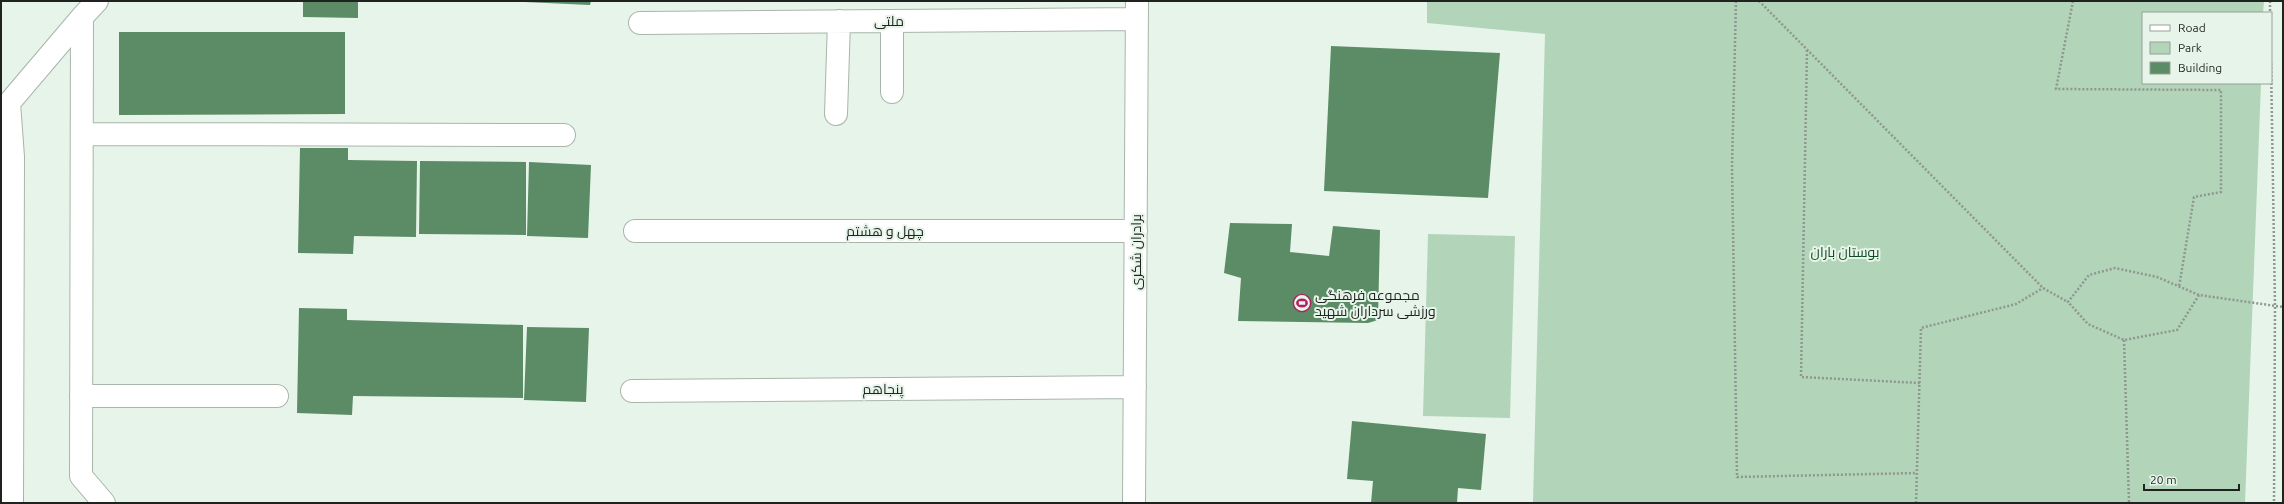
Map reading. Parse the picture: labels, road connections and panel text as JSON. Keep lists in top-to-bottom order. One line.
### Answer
{"streets":{"street":["ملتی","چهل و هشتم","برادران شکری","پنجاهم"]},"crossings":[["ملتی","برادران شکری"],["چهل و هشتم","برادران شکری"],["برادران شکری","پنجاهم"]],"parks":["بوستان باران"],"places":{"sports":["مجموعه فرهنگی ورزشی سرداران شهید"]},"legend":["Road","Park","Building"],"scale_bar":"20 m"}
